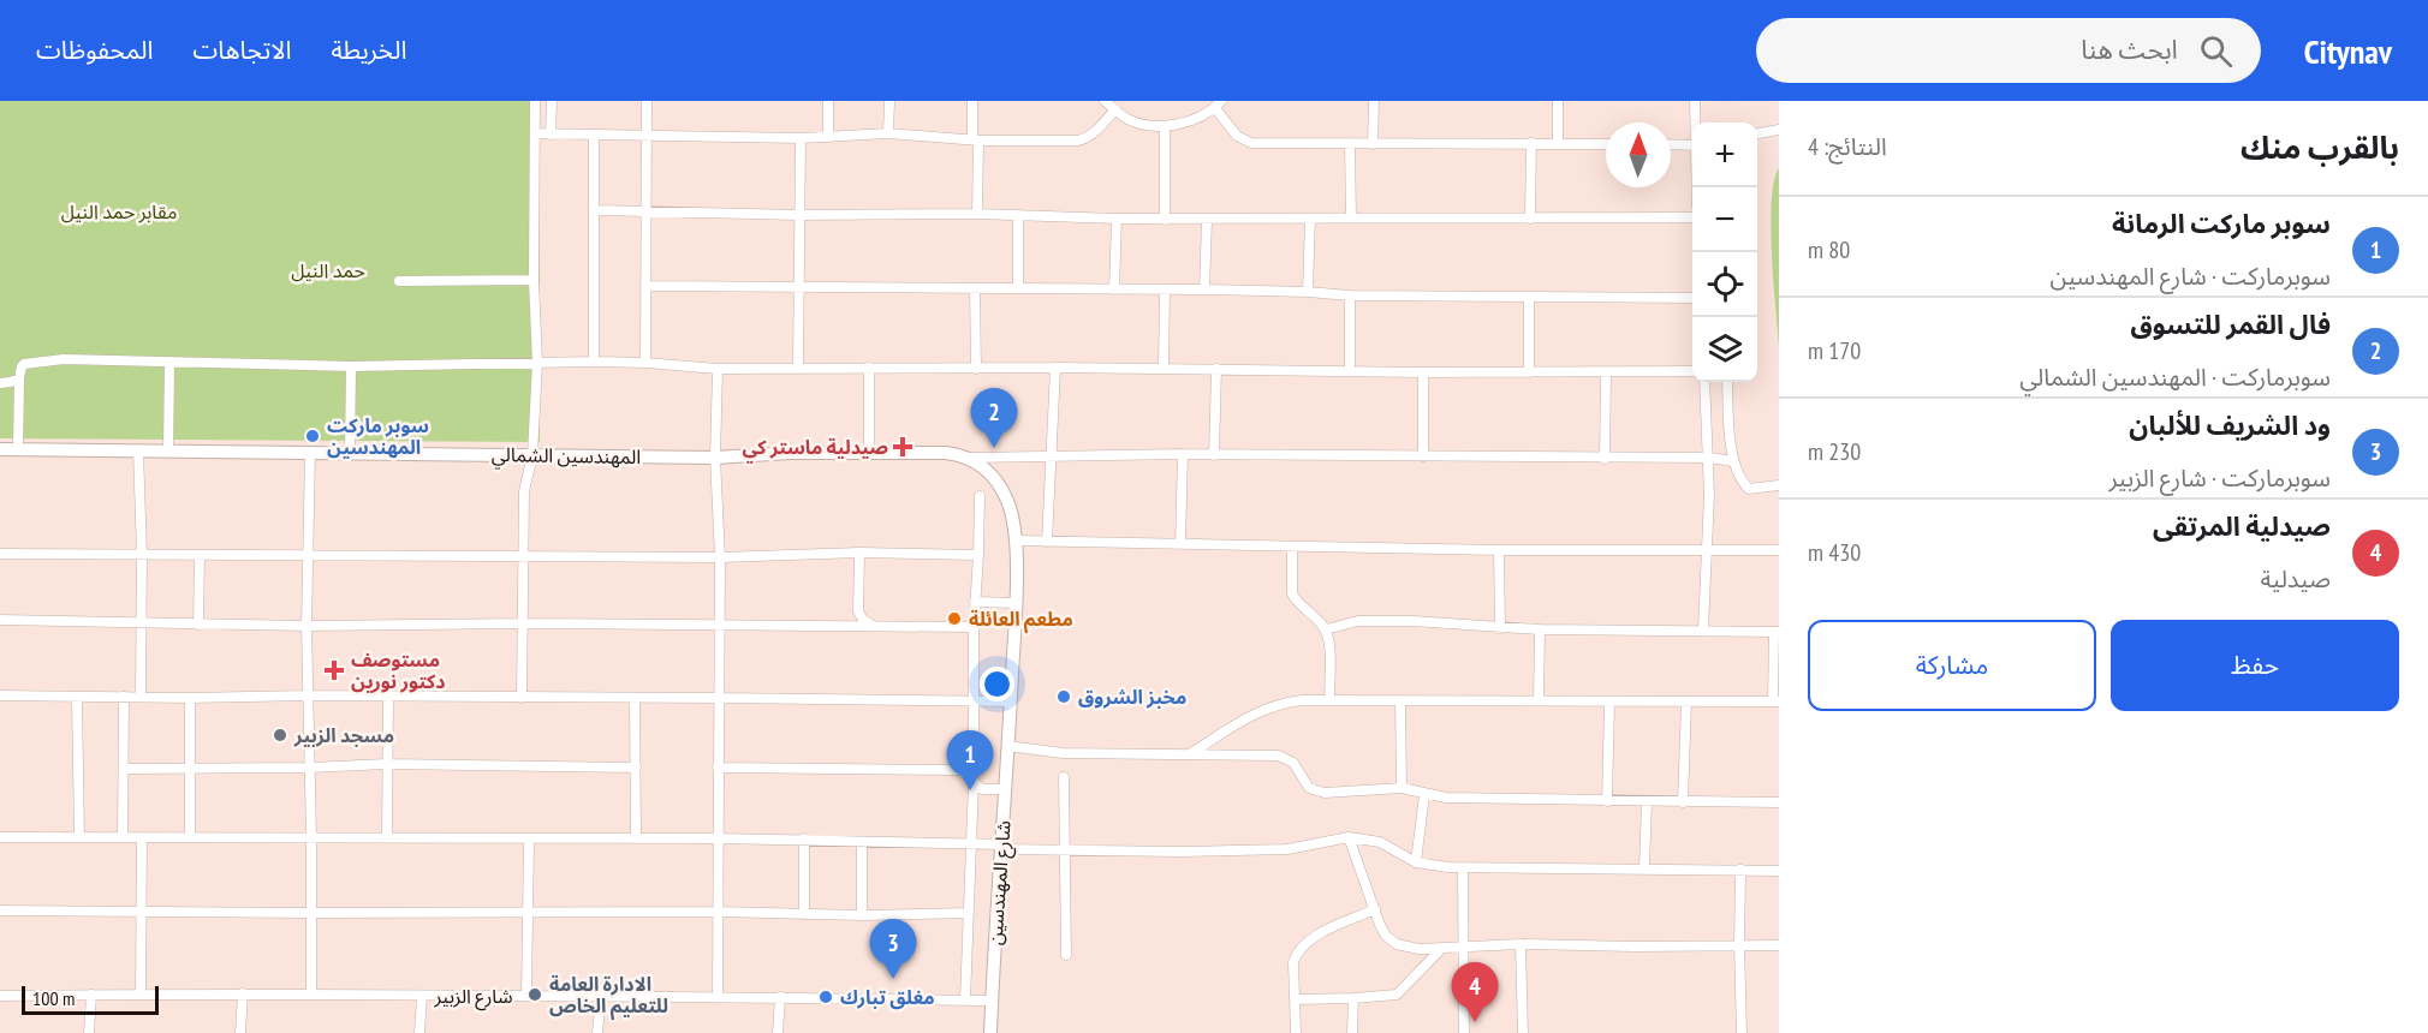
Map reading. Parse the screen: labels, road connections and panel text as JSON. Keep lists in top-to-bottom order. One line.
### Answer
{"streets":{"main road":["المهندسين الشمالي","شارع المهندسين"],"street":["شارع الزبير"]},"crossings":[["شارع المهندسين","شارع الزبير"]],"parks":["مقابر حمد النيل","حمد النيل"],"places":{"other":["سوبر ماركت المهندسين","مطعم العائلة","مخبز الشروق","مسجد الزبير","الادارة العامة للتعليم الخاص","مغلق تبارك"],"health":["صيدلية ماستر كي","مستوصف دكتور نورين"]},"scale_bar":"100 m","north":"top","page":{"header":"Citynav","search":"ابحث هنا","nav":["الخريطة","الاتجاهات","المحفوظات"],"heading":["بالقرب منك","النتائج: 4"],"map_buttons":["+","−"],"list":[{"mark":"1","name":"سوبر ماركت الرمانة","note":"سوبرماركت · شارع المهندسين","value":"80 m"},{"mark":"2","name":"فال القمر للتسوق","note":"سوبرماركت · المهندسين الشمالي","value":"170 m"},{"mark":"3","name":"ود الشريف للألبان","note":"سوبرماركت · شارع الزبير","value":"230 m"},{"mark":"4","name":"صيدلية المرتقى","note":"صيدلية","value":"430 m"}],"pins":["2","1","3","4"],"buttons":["حفظ","مشاركة"],"scale":"100 m"}}
